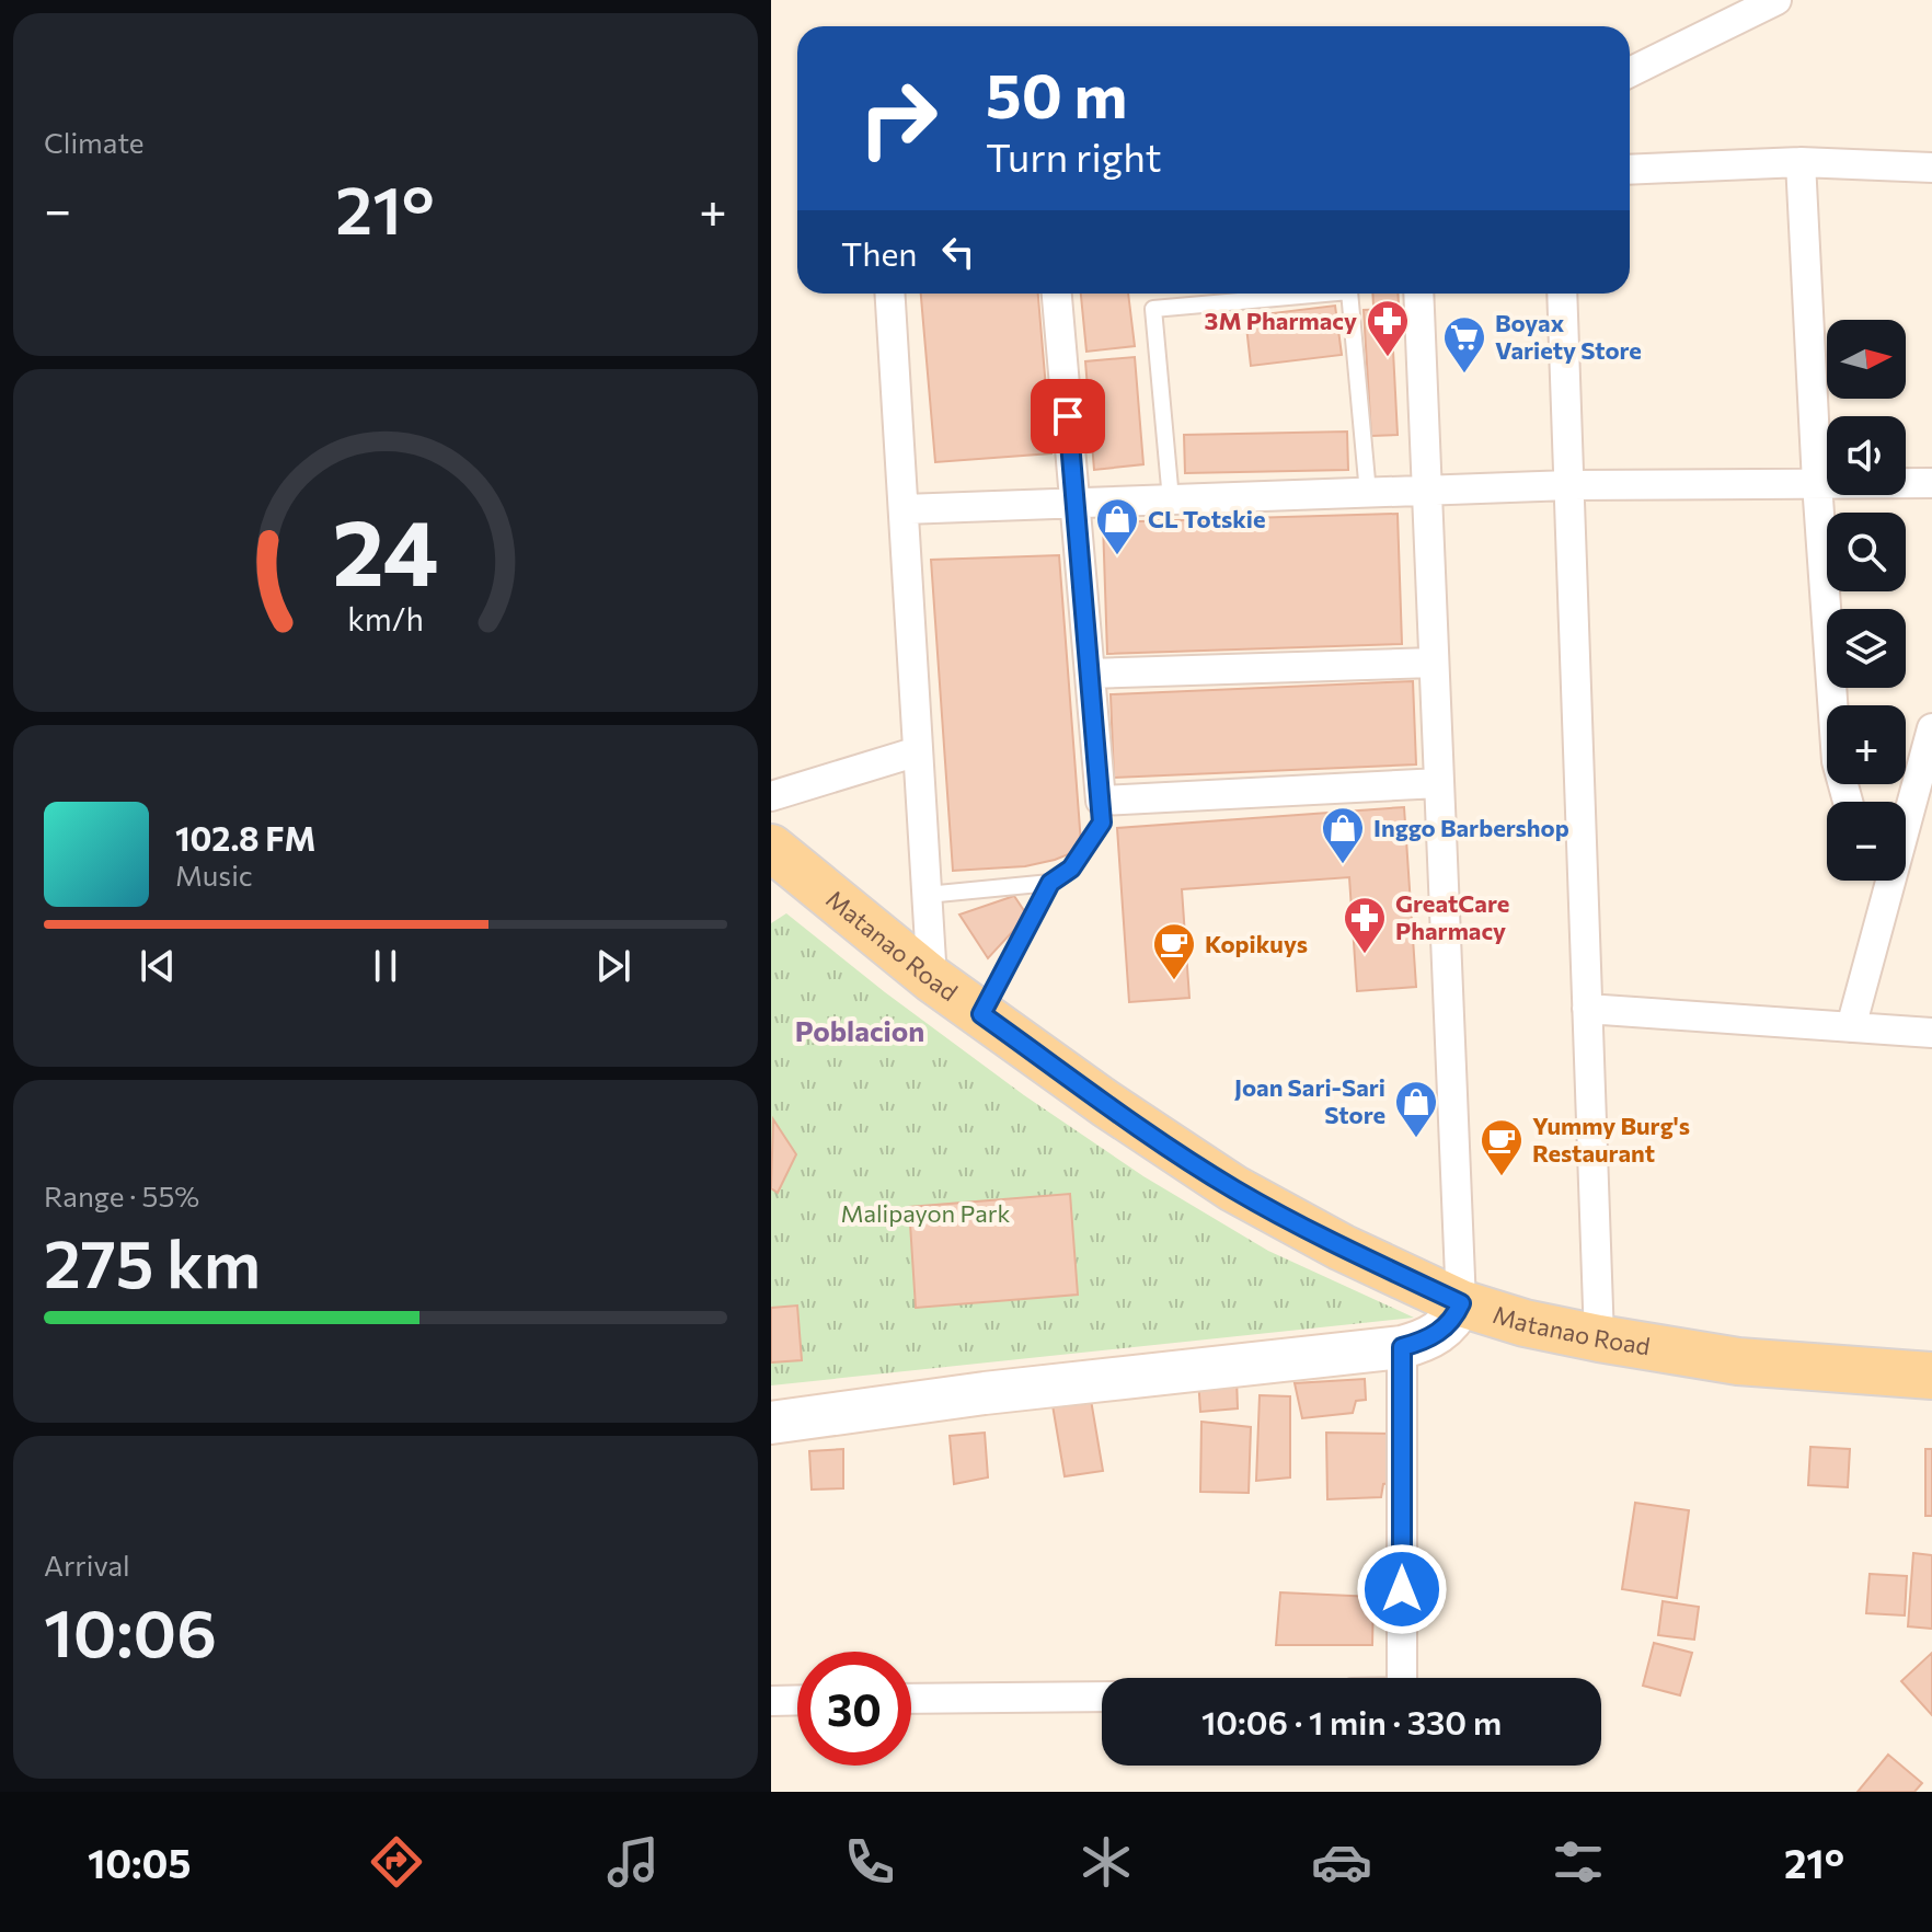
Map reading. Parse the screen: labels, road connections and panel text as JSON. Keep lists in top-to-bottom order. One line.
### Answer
{"streets":{"main road":["Matanao Road"]},"districts":["Poblacion"],"parks":["Malipayon Park"],"places":{"pharmacy":["3M Pharmacy","GreatCare Pharmacy"],"supermarket":["Boyax Variety Store"],"shop":["CL Totskie","Inggo Barbershop","Joan Sari-Sari Store"],"cafe":["Kopikuys","Yummy Burg's Restaurant"]},"north":"right","page":{"tile":["Climate",["Range · 55%","275 km"],["Arrival","10:06"]],"turn":["50 m","Turn right"],"heat":["−","21°","+"],"then":"Then","map_buttons":["+","−"],"song":["102.8 FM","Music"],"limit":"30","trip":"10:06 · 1 min · 330 m","tabs":["10:05","21°"],"gauge":["24","km/h"]}}
